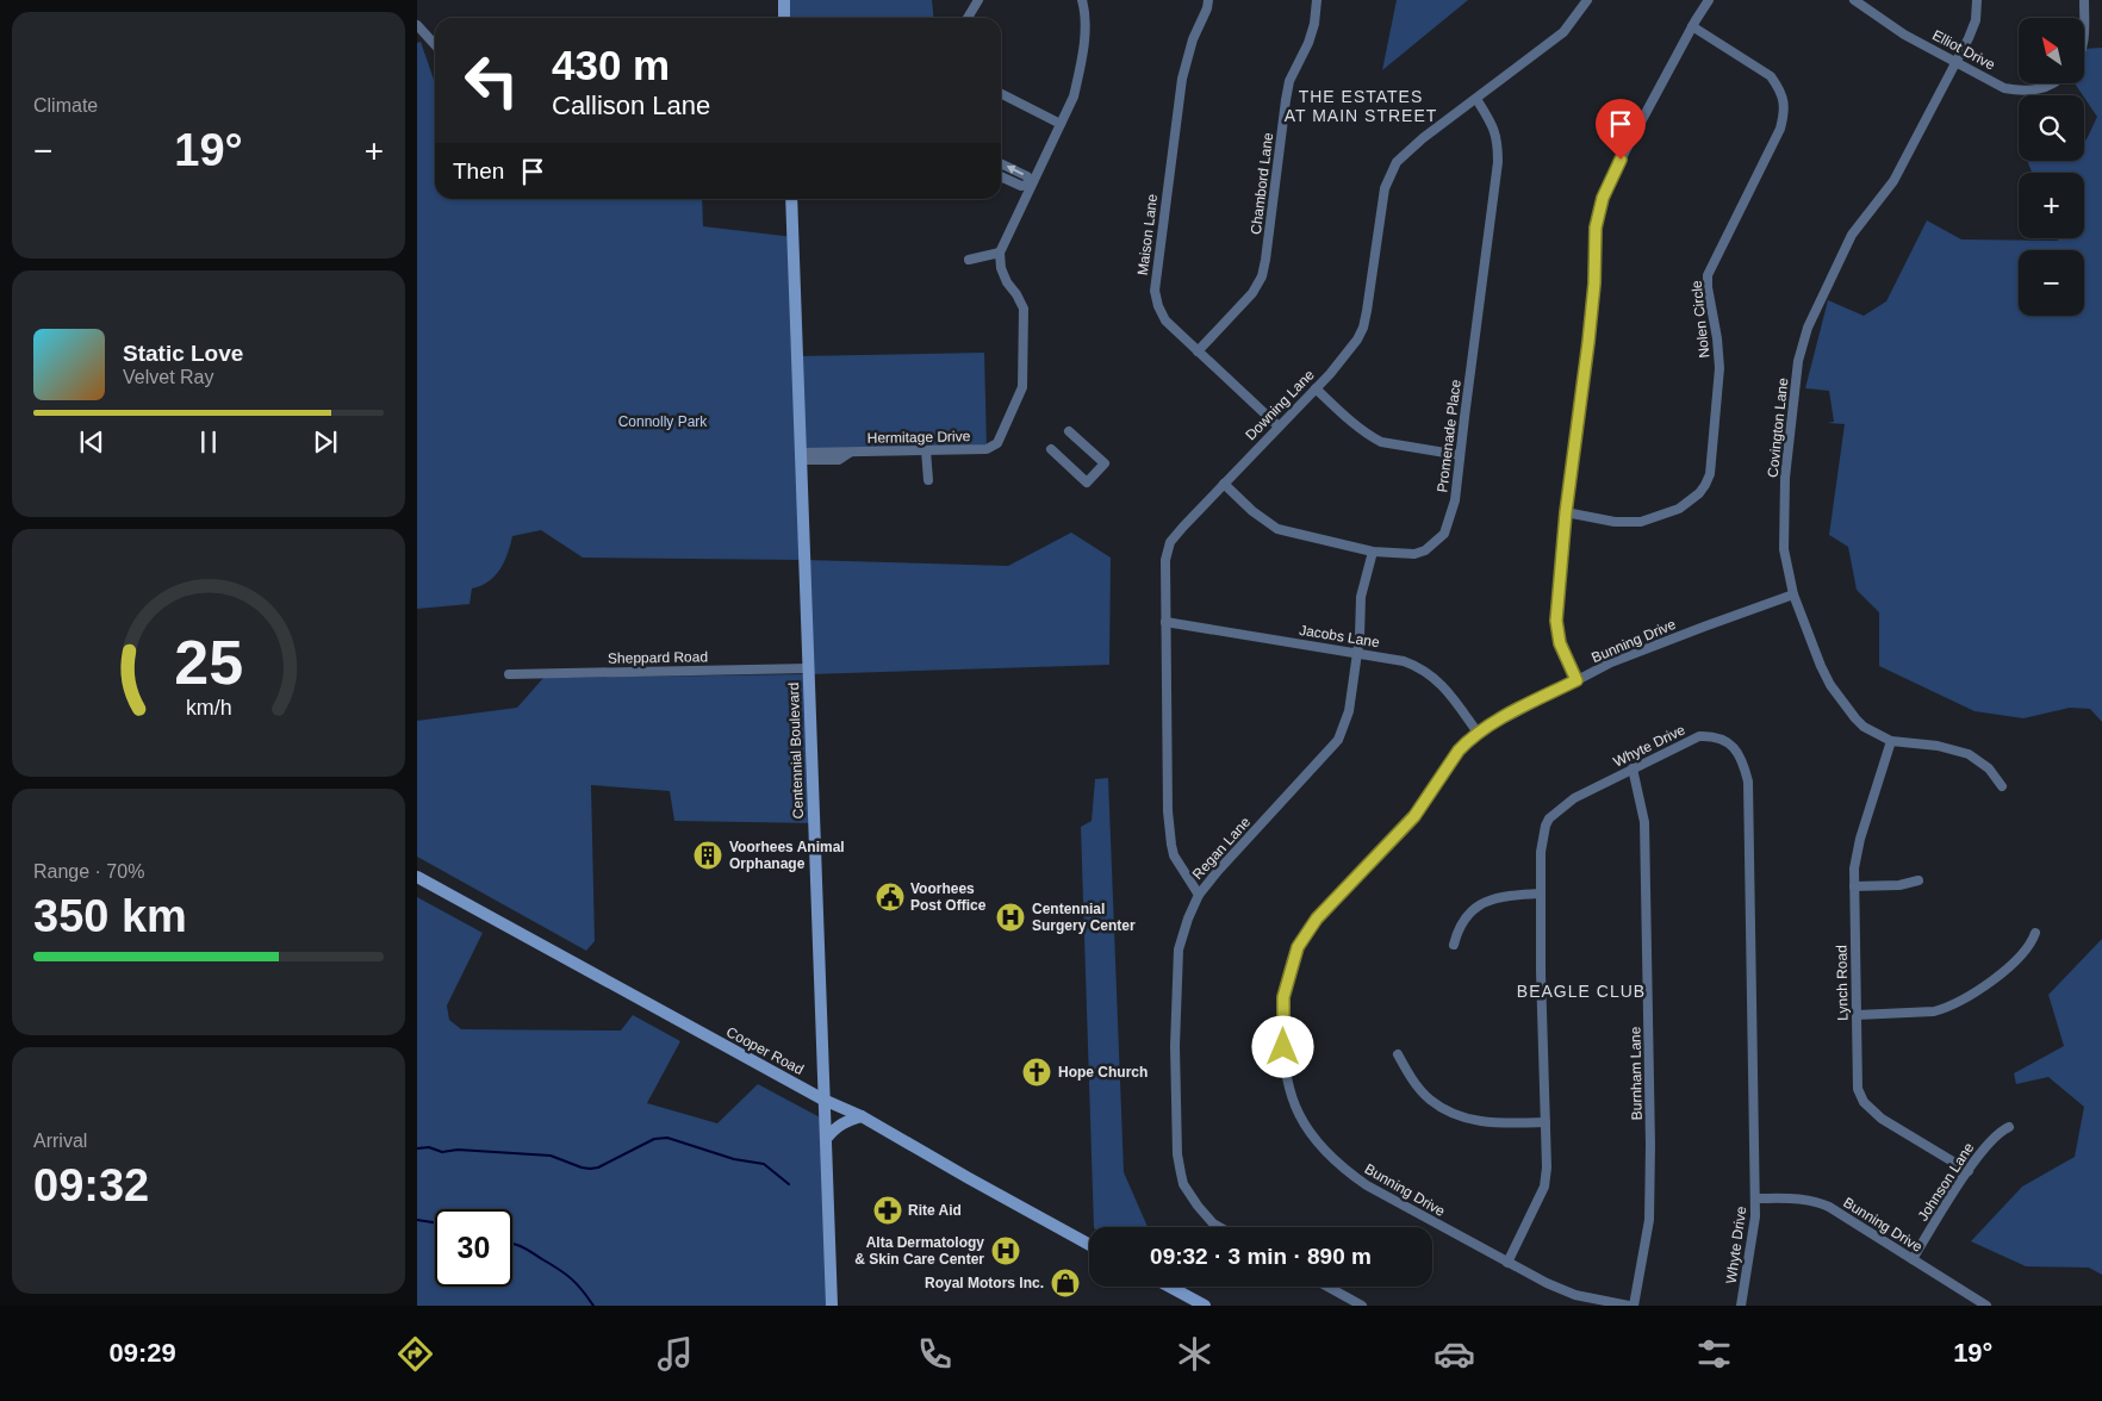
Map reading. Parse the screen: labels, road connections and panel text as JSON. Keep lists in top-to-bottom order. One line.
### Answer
{"streets":{"main road":["Centennial Boulevard","Cooper Road"],"street":["Elliot Drive","Chambord Lane","Maison Lane","Nolen Circle","Downing Lane","Covington Lane","Promenade Place","Hermitage Drive","Jacobs Lane","Bunning Drive","Sheppard Road","Whyte Drive","Regan Lane","Lynch Road","Burnham Lane","Johnson Lane"]},"crossings":[["Elliot Drive","Covington Lane"],["Chambord Lane","Maison Lane"],["Maison Lane","Downing Lane"],["Downing Lane","Promenade Place"],["Downing Lane","Jacobs Lane"],["Downing Lane","Regan Lane"],["Covington Lane","Bunning Drive"],["Covington Lane","Lynch Road"],["Promenade Place","Regan Lane"],["Hermitage Drive","Centennial Boulevard"],["Jacobs Lane","Bunning Drive"],["Jacobs Lane","Regan Lane"],["Bunning Drive","Whyte Drive"],["Bunning Drive","Johnson Lane"],["Sheppard Road","Centennial Boulevard"],["Whyte Drive","Burnham Lane"],["Centennial Boulevard","Cooper Road"],["Lynch Road","Johnson Lane"]],"districts":["THE ESTATES AT MAIN STREET","BEAGLE CLUB"],"parks":["Connolly Park"],"places":{"building":["Voorhees Animal Orphanage"],"public building":["Voorhees Post Office"],"hospital":["Centennial Surgery Center","Alta Dermatology & Skin Care Center"],"church":["Hope Church"],"pharmacy":["Rite Aid"],"shop":["Royal Motors Inc."]},"north":"top left","page":{"tile":["Climate",["Range · 70%","350 km"],["Arrival","09:32"]],"map_buttons":["+","−"],"turn":["430 m","Callison Lane"],"heat":["−","19°","+"],"then":"Then","song":["Static Love","Velvet Ray"],"limit":"30","trip":"09:32 · 3 min · 890 m","tabs":["09:29","19°"],"gauge":["25","km/h"]}}
